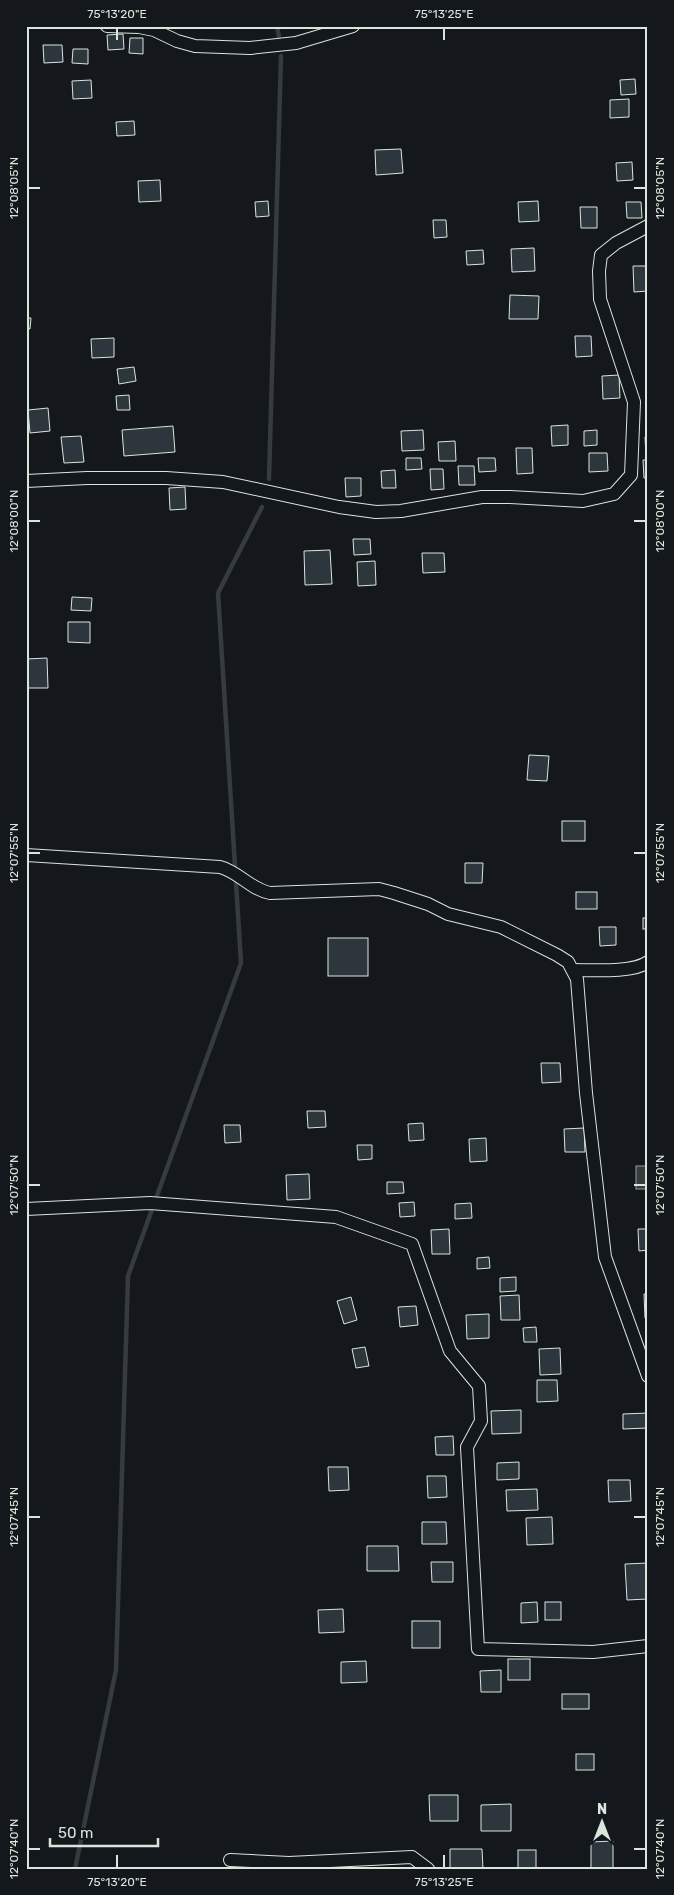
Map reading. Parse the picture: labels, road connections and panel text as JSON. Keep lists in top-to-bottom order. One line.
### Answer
{"scale_bar":"50 m","north":"top","coordinates":["75°13'20\"E","75°13'25\"E","12°08'05\"N","12°08'00\"N","12°07'55\"N","12°07'50\"N","12°07'45\"N","12°07'40\"N"]}
